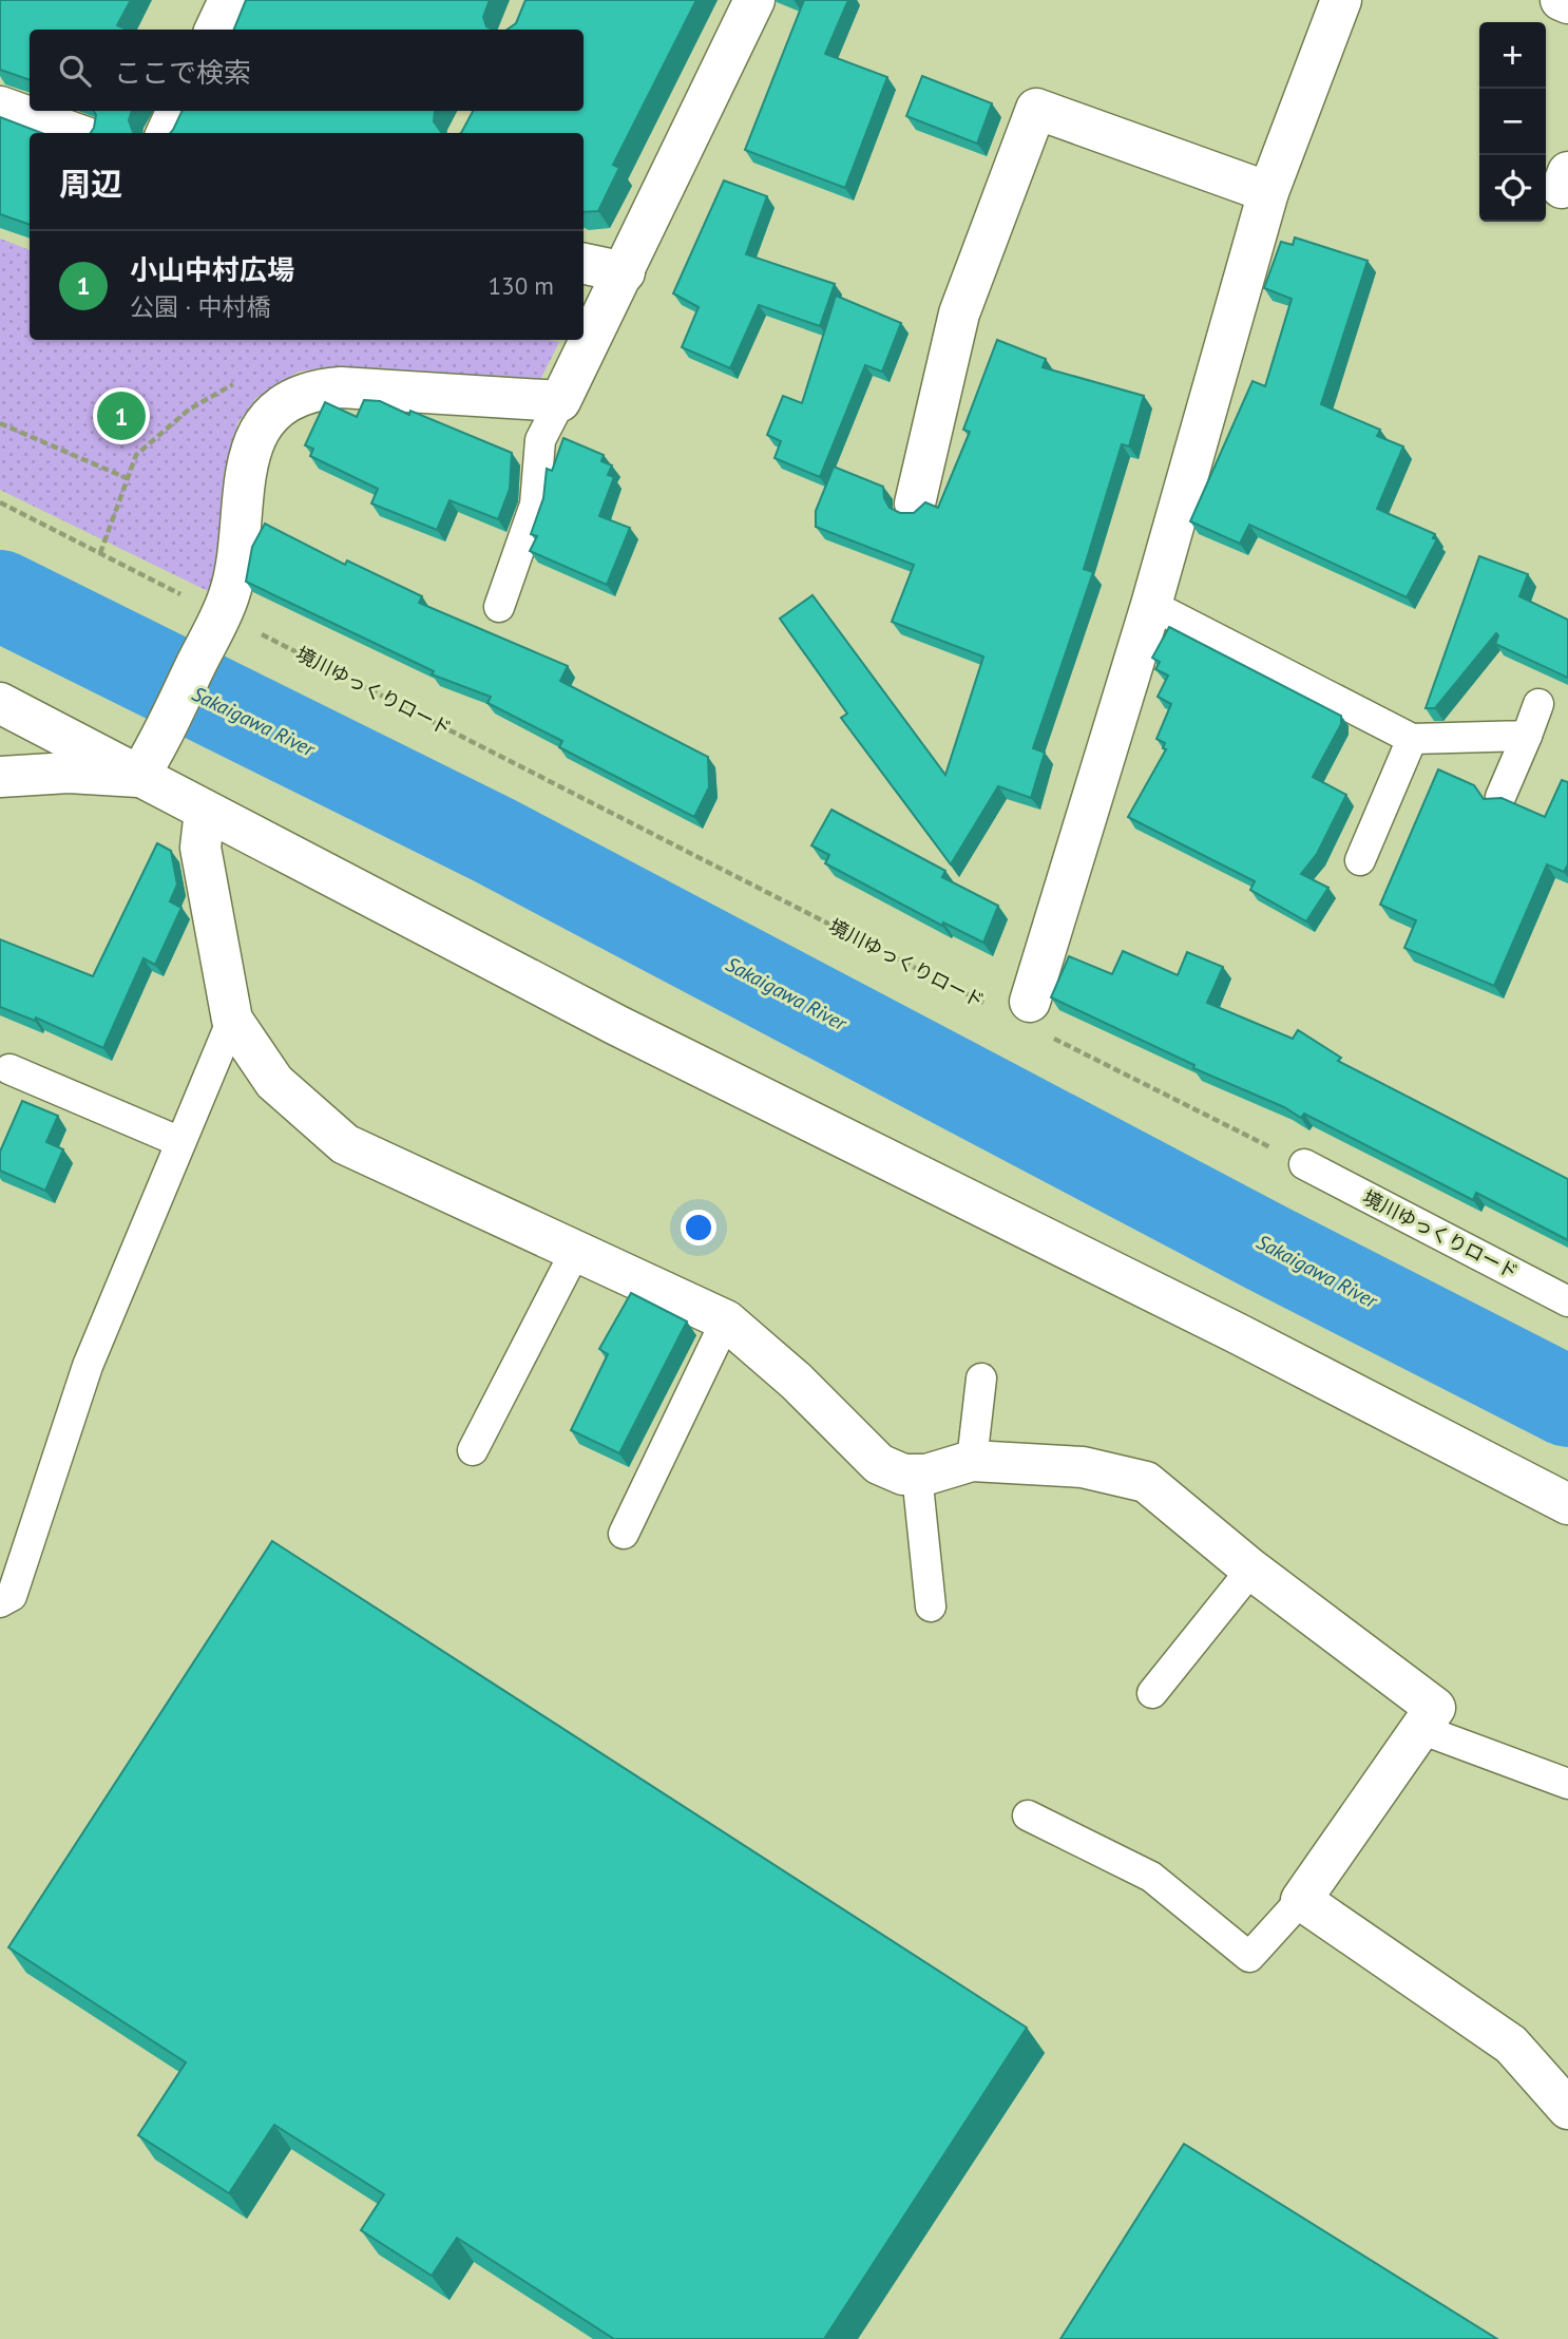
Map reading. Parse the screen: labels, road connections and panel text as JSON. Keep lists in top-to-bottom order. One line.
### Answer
{"streets":{"lane":["境川ゆっくりロード"]},"water":["Sakaigawa River"],"page":{"map_buttons":["+","−"],"search":"ここで検索","heading":"周辺","list":[{"mark":"1","name":"小山中村広場","note":"公園 · 中村橋","value":"130 m"}],"pins":"1"}}
